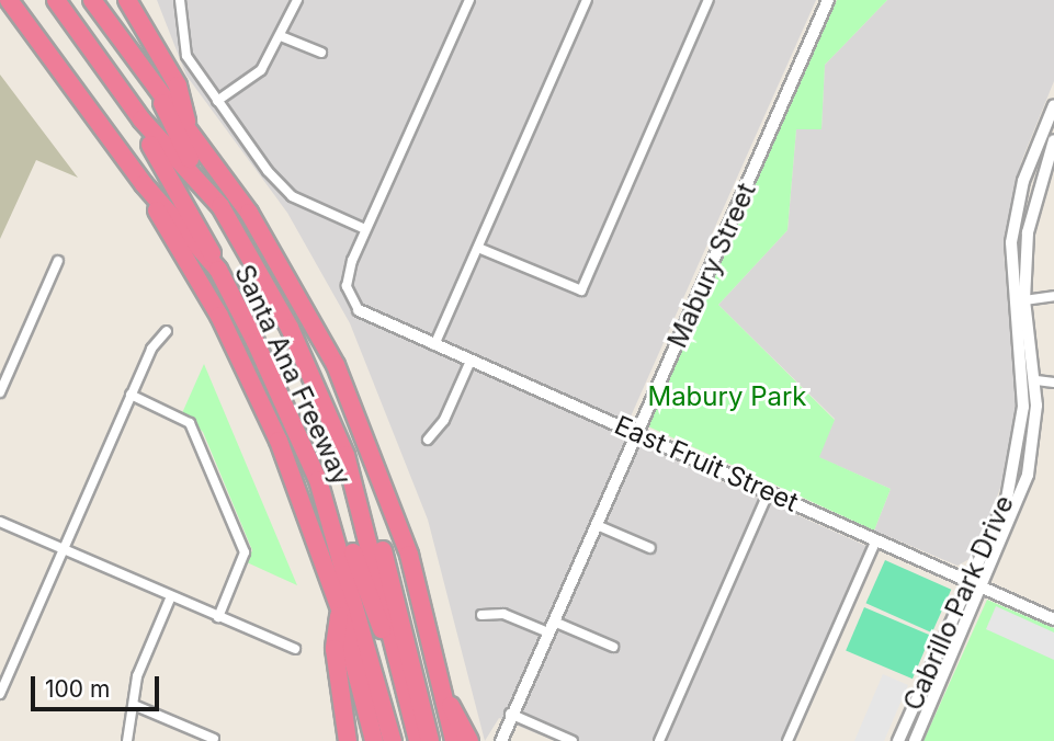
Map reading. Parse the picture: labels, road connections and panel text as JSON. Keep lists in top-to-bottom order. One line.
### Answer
{"streets":{"highway":["Santa Ana Freeway"],"street":["Mabury Street","East Fruit Street","Cabrillo Park Drive"]},"crossings":[["Mabury Street","East Fruit Street"],["East Fruit Street","Cabrillo Park Drive"]],"parks":["Mabury Park"],"scale_bar":"100 m"}
